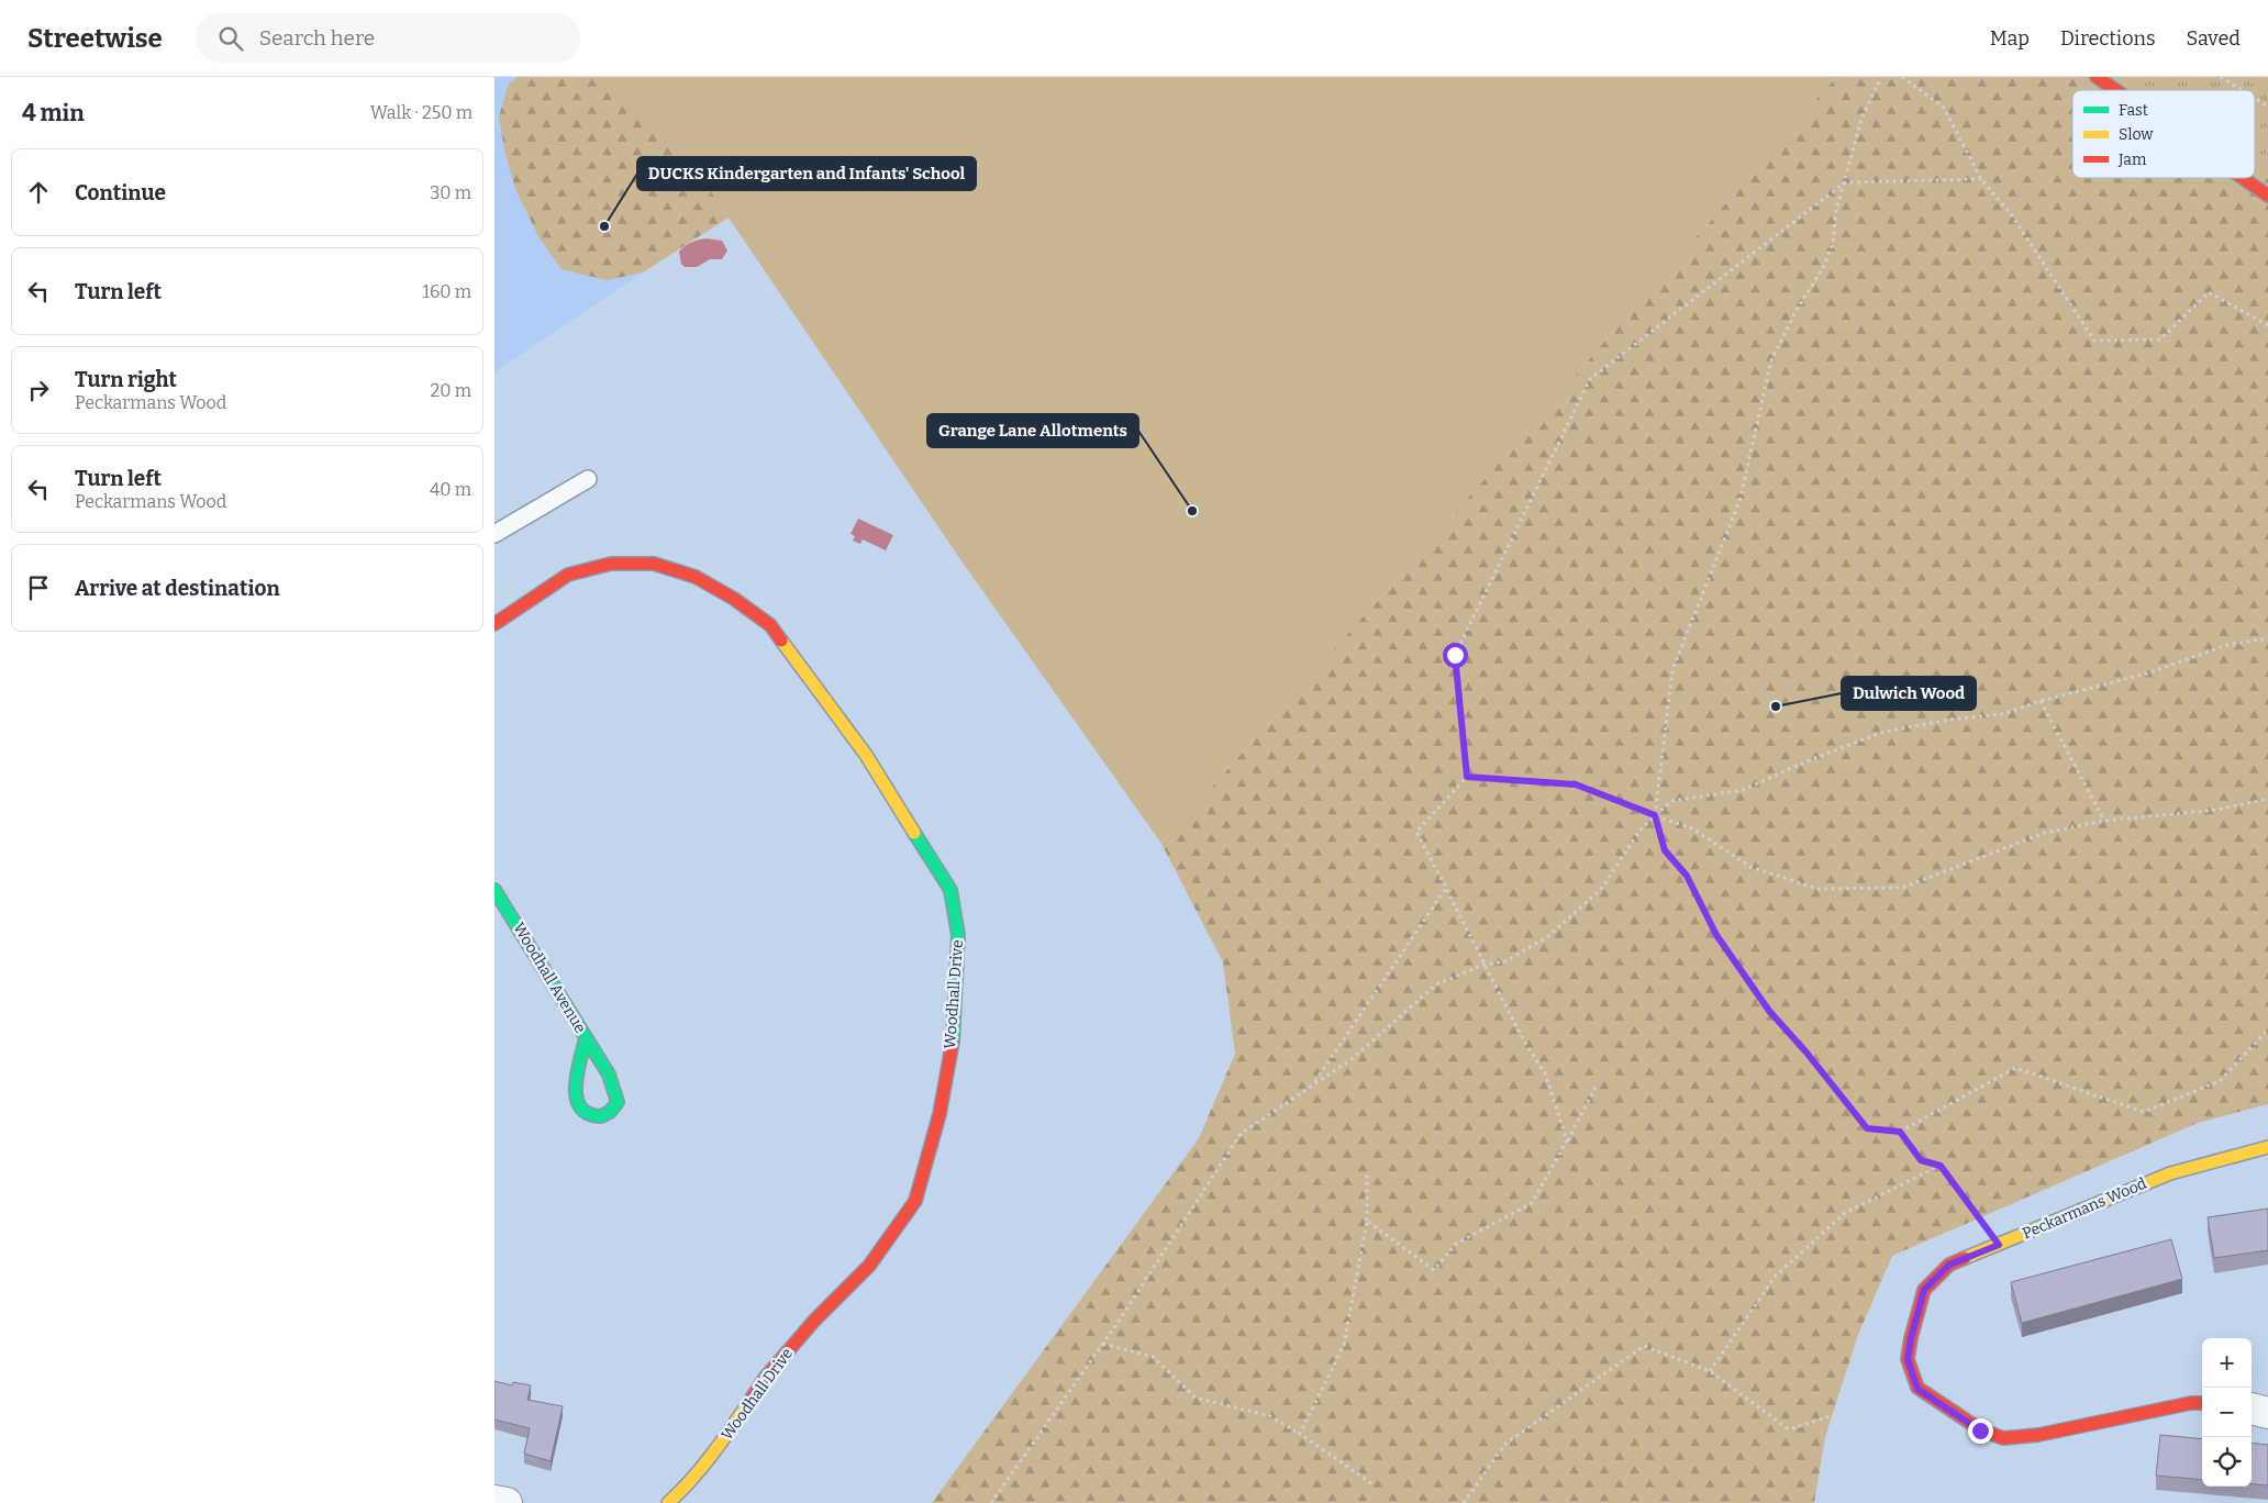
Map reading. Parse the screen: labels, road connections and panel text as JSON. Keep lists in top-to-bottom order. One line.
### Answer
{"streets":{"street":["Woodhall Avenue","Woodhall Drive","Peckarmans Wood"]},"places":["DUCKS Kindergarten and Infants' School","Grange Lane Allotments","Dulwich Wood"],"legend":["Fast","Slow","Jam"],"page":{"header":"Streetwise","search":"Search here","nav":["Map","Directions","Saved"],"heading":["4 min","Walk · 250 m"],"list":[["Continue","30 m"],["Turn left","160 m"],["Turn right","Peckarmans Wood","20 m"],["Turn left","Peckarmans Wood","40 m"],"Arrive at destination"],"map_buttons":["+","−"]}}
